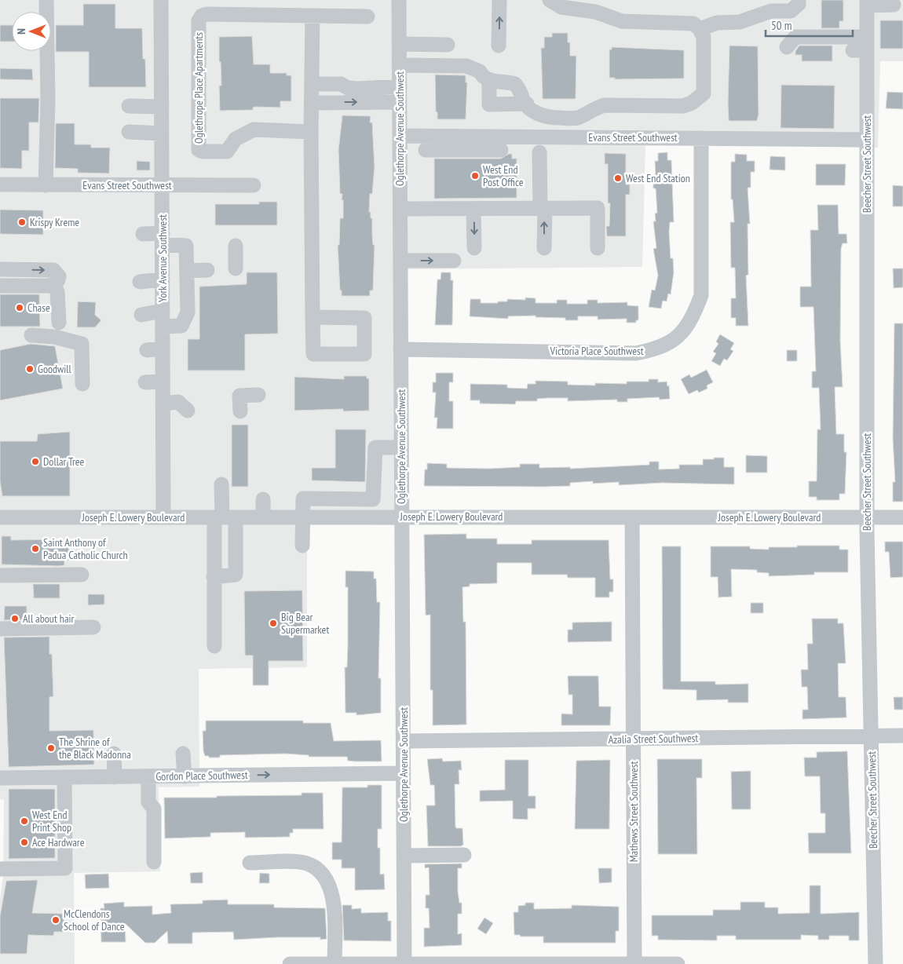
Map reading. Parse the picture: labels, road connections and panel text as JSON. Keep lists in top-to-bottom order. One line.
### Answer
{"streets":{"street":["Oglethrope Place Apartments","Oglethorpe Avenue Southwest","Evans Street Southwest","Beecher Street Southwest","York Avenue Southwest","Victoria Place Southwest","Joseph E. Lowery Boulevard","Azalia Street Southwest","Gordon Place Southwest","Mathews Street Southwest"]},"crossings":[["Oglethorpe Avenue Southwest","Evans Street Southwest"],["Oglethorpe Avenue Southwest","Victoria Place Southwest"],["Oglethorpe Avenue Southwest","Joseph E. Lowery Boulevard"],["Oglethorpe Avenue Southwest","Azalia Street Southwest"],["Oglethorpe Avenue Southwest","Gordon Place Southwest"],["Evans Street Southwest","Beecher Street Southwest"],["Evans Street Southwest","York Avenue Southwest"],["Evans Street Southwest","Victoria Place Southwest"],["Beecher Street Southwest","Joseph E. Lowery Boulevard"],["Beecher Street Southwest","Azalia Street Southwest"],["York Avenue Southwest","Joseph E. Lowery Boulevard"],["Joseph E. Lowery Boulevard","Mathews Street Southwest"],["Azalia Street Southwest","Mathews Street Southwest"]],"one_way":["Gordon Place Southwest"],"places":["West End Post Office","West End Station","Krispy Kreme","Chase","Goodwill","Dollar Tree","Saint Anthony of Padua Catholic Church","All about hair","Big Bear Supermarket","The Shrine of the Black Madonna","West End Print Shop","Ace Hardware","McClendons School of Dance"],"scale_bar":"50 m","north":"left"}
